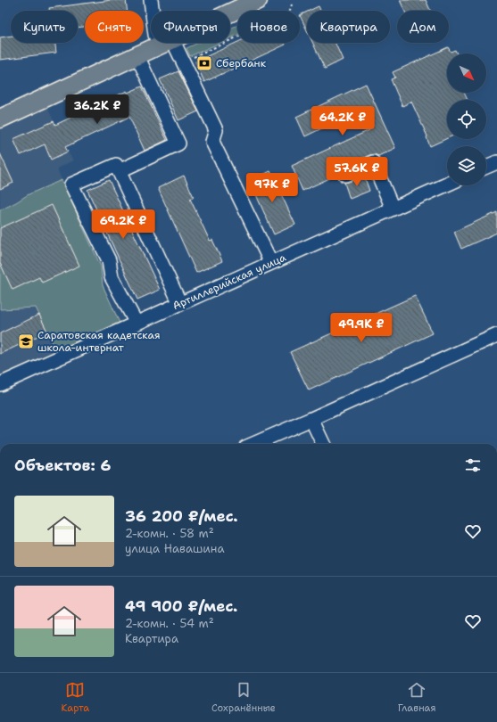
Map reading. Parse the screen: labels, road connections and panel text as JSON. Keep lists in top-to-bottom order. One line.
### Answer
{"streets":{"street":["Артиллерийская улица"]},"places":{"bank":["Сбербанк"],"school or university":["Саратовская кадетская школа-интернат"]},"north":"bottom right","page":{"chip":["Купить","Снять","Фильтры","Новое","Квартира","Дом"],"price":["36.2K ₽","64.2K ₽","57.6K ₽","97K ₽","69.2K ₽","49.9K ₽"],"heading":"Объектов: 6","list":[{"name":"36 200 ₽/мес.","note":"2-комн. · 58 m² · улица Навашина"},{"name":"49 900 ₽/мес.","note":"2-комн. · 54 m² · Квартира"}],"tabs":["Карта","Сохранённые","Главная"]}}
